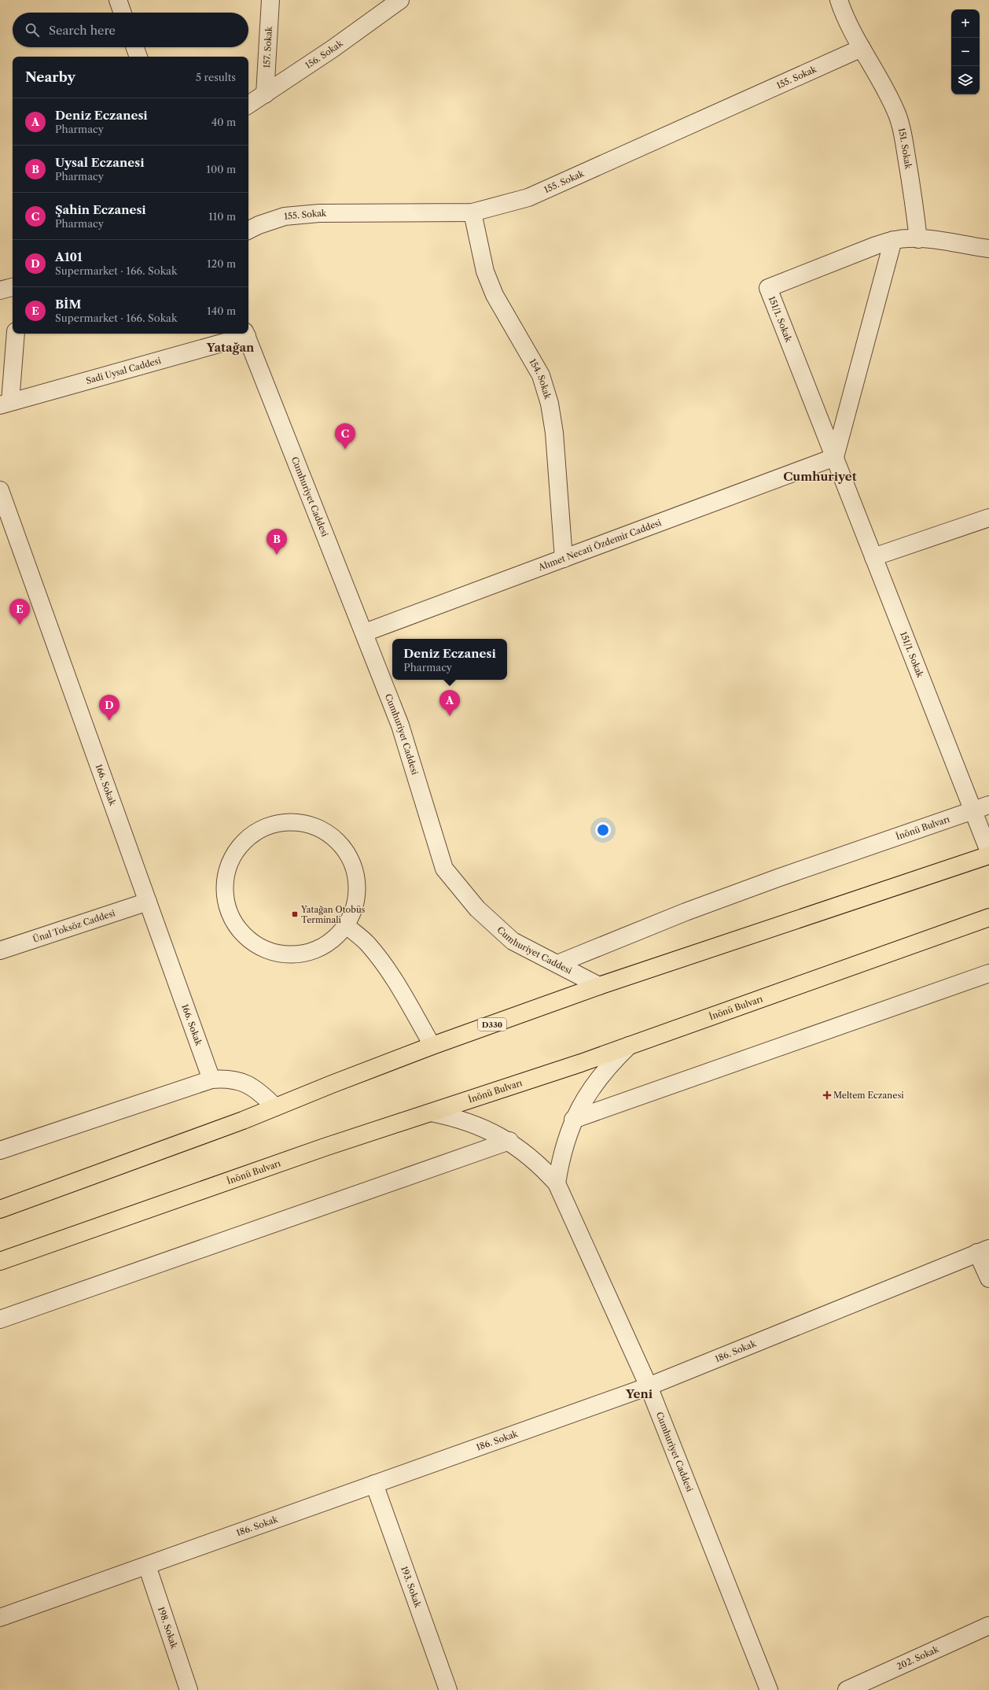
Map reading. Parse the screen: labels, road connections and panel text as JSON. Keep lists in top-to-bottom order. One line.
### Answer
{"streets":{"highway":["İnönü Bulvarı","D330"],"street":["157. Sokak","156. Sokak","155. Sokak","151. Sokak","151/1. Sokak","Sadi Uysal Caddesi","154. Sokak","Cumhuriyet Caddesi","Ahmet Necati Özdemir Caddesi","166. Sokak","Ünal Toksöz Caddesi","186. Sokak","193. Sokak","198. Sokak","202. Sokak"]},"crossings":[["157. Sokak","156. Sokak"],["155. Sokak","151. Sokak"],["155. Sokak","154. Sokak"],["151. Sokak","151/1. Sokak"],["151/1. Sokak","Ahmet Necati Özdemir Caddesi"],["151/1. Sokak","İnönü Bulvarı"],["Sadi Uysal Caddesi","Cumhuriyet Caddesi"],["154. Sokak","Ahmet Necati Özdemir Caddesi"],["Cumhuriyet Caddesi","Ahmet Necati Özdemir Caddesi"],["Cumhuriyet Caddesi","İnönü Bulvarı"],["Cumhuriyet Caddesi","D330"],["Cumhuriyet Caddesi","186. Sokak"],["166. Sokak","Ünal Toksöz Caddesi"],["186. Sokak","193. Sokak"],["186. Sokak","198. Sokak"]],"districts":["Yatağan","Cumhuriyet","Yeni"],"places":{"transit":["Yatağan Otobüs Terminali"],"health":["Meltem Eczanesi"]},"page":{"map_buttons":["+","−"],"search":"Search here","heading":["Nearby","5 results"],"list":[{"mark":"A","name":"Deniz Eczanesi","note":"Pharmacy","value":"40 m"},{"mark":"B","name":"Uysal Eczanesi","note":"Pharmacy","value":"100 m"},{"mark":"C","name":"Şahin Eczanesi","note":"Pharmacy","value":"110 m"},{"mark":"D","name":"A101","note":"Supermarket · 166. Sokak","value":"120 m"},{"mark":"E","name":"BİM","note":"Supermarket · 166. Sokak","value":"140 m"}],"pins":["C","B","E","A","D"],"popup":["Deniz Eczanesi","Pharmacy"]}}
